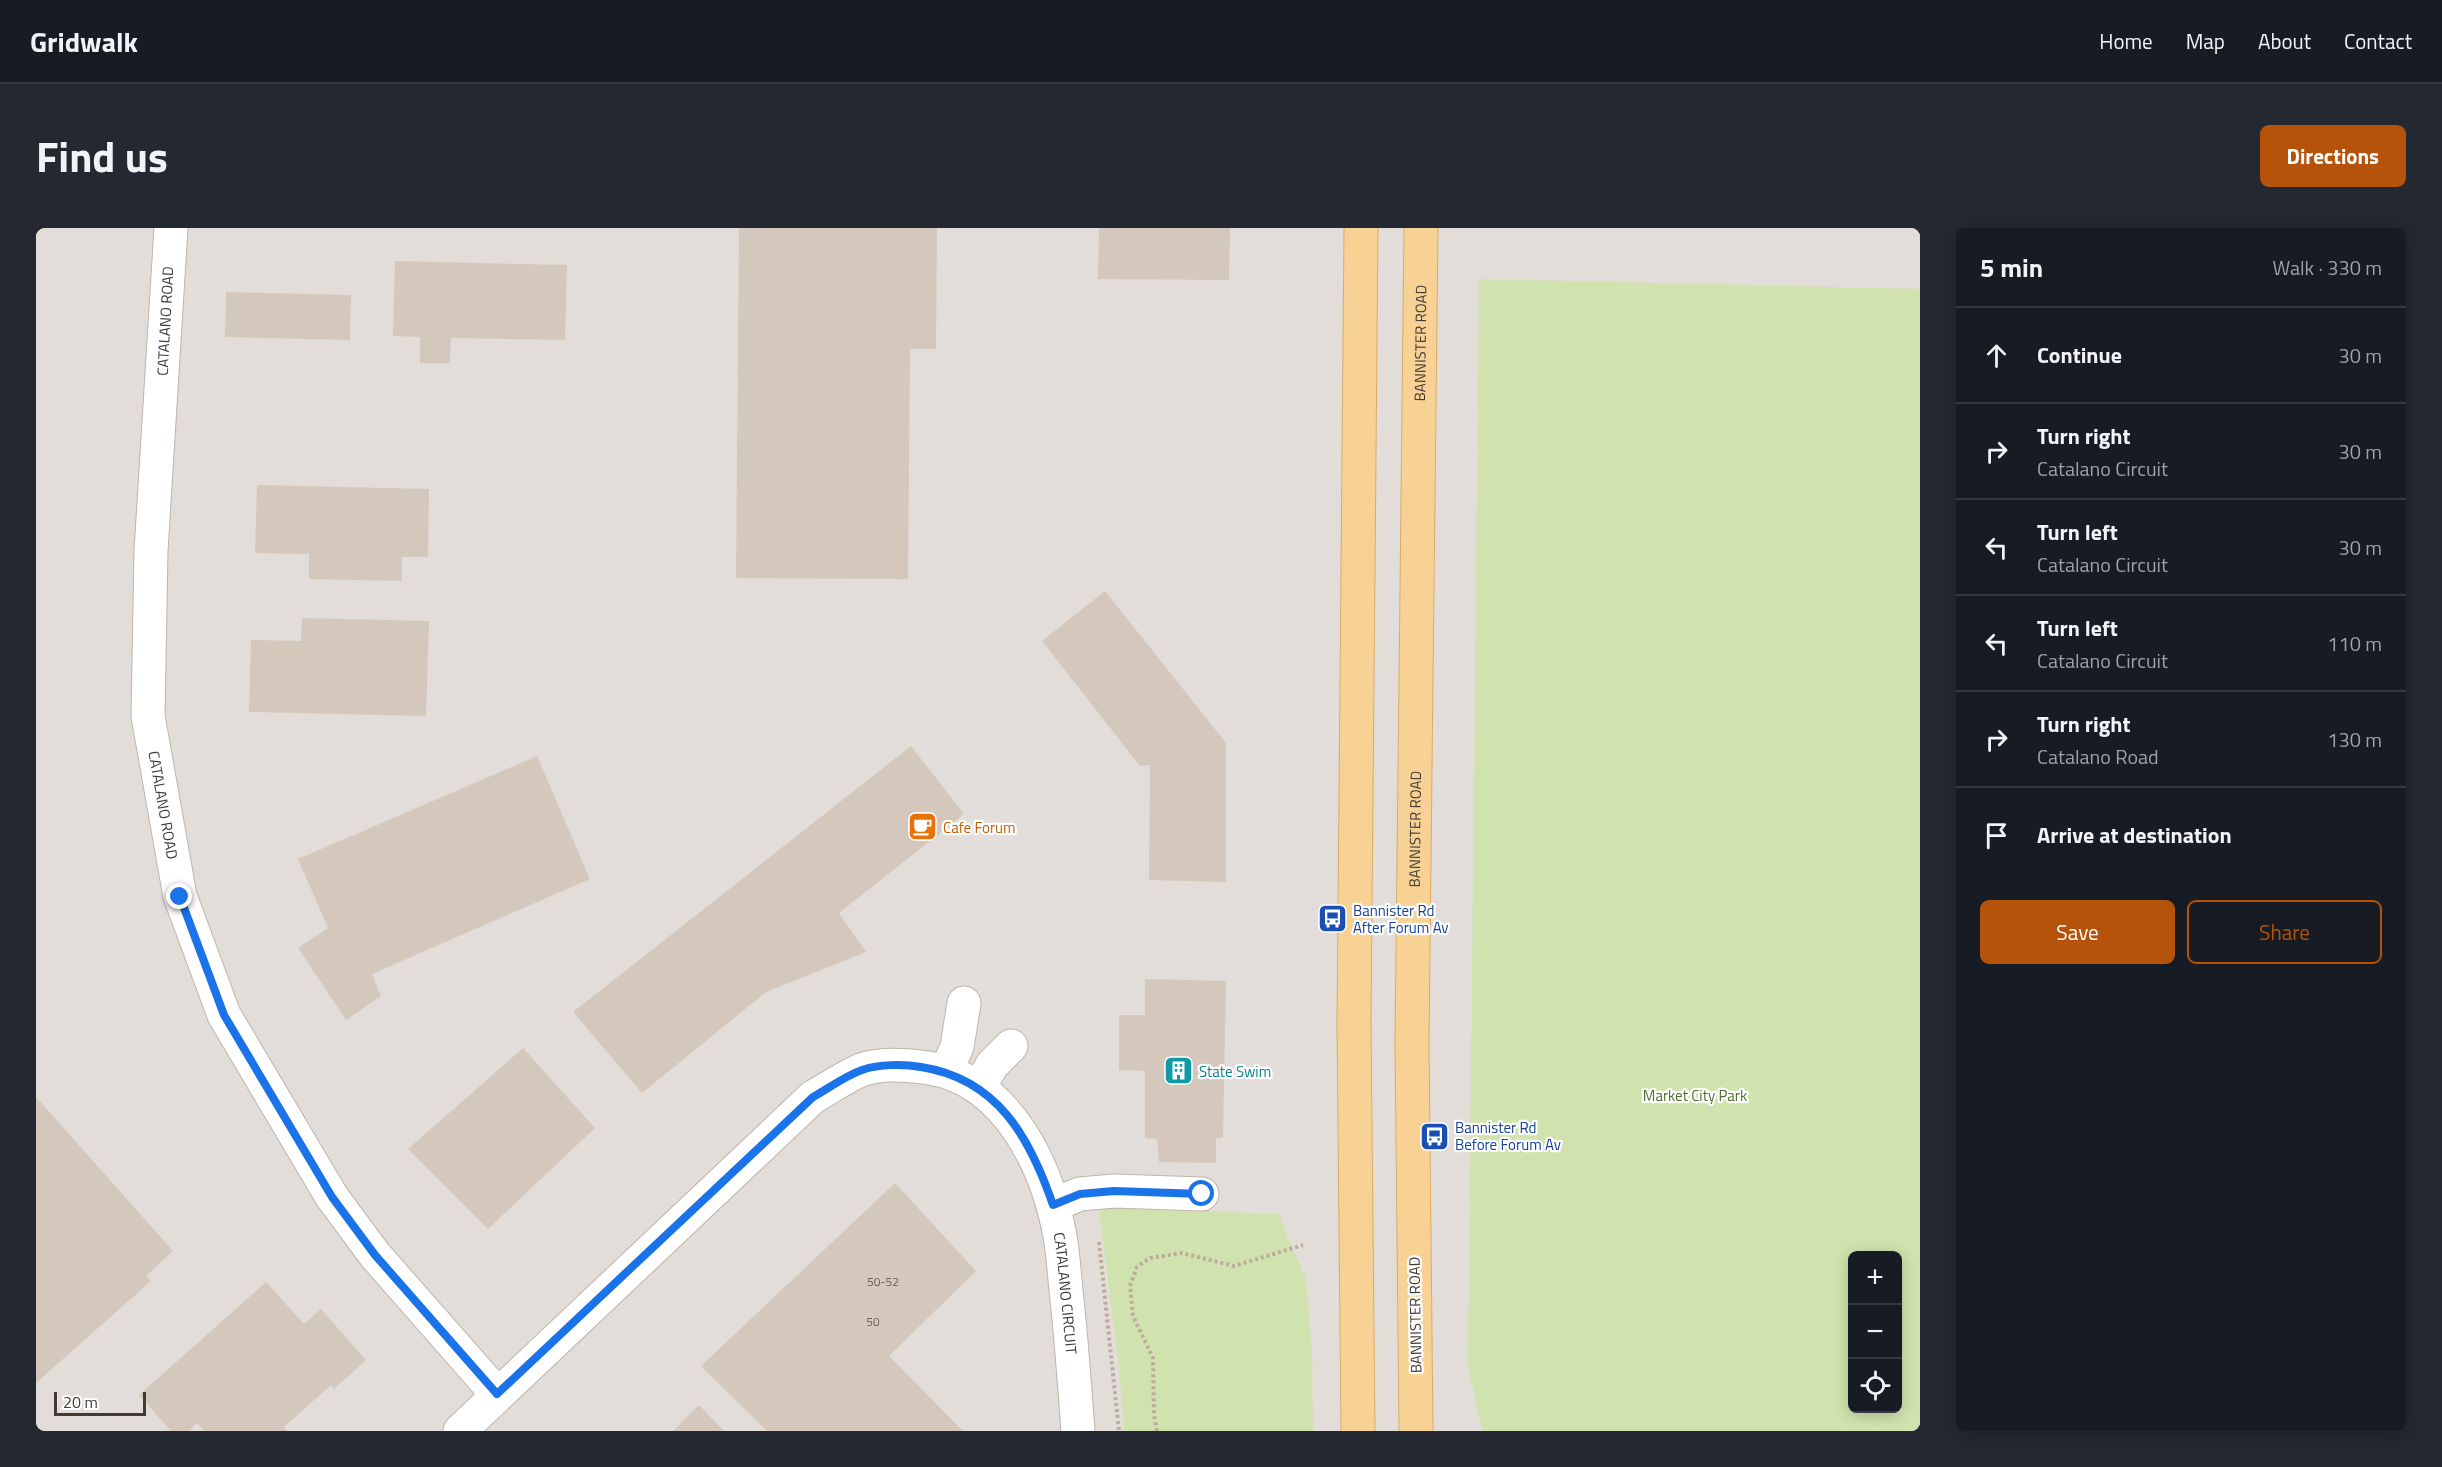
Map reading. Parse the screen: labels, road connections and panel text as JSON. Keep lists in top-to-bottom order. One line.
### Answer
{"streets":{"main road":["BANNISTER ROAD"],"street":["CATALANO ROAD","CATALANO CIRCUIT"]},"crossings":[["CATALANO ROAD","CATALANO CIRCUIT"]],"parks":["Market City Park"],"places":{"cafe":["Cafe Forum"],"bus stop":["Bannister Rd After Forum Av","Bannister Rd Before Forum Av"],"building":["State Swim"]},"house_numbers":["50-52","50"],"scale_bar":"20 m","page":{"header":"Gridwalk","nav":["Home","Map","About","Contact"],"title":"Find us","buttons":["Directions",["Save","Share"]],"heading":["5 min","Walk · 330 m"],"list":[["Continue","30 m"],["Turn right","Catalano Circuit","30 m"],["Turn left","Catalano Circuit","30 m"],["Turn left","Catalano Circuit","110 m"],["Turn right","Catalano Road","130 m"],"Arrive at destination"],"map_buttons":["+","−"],"scale":"20 m"}}
